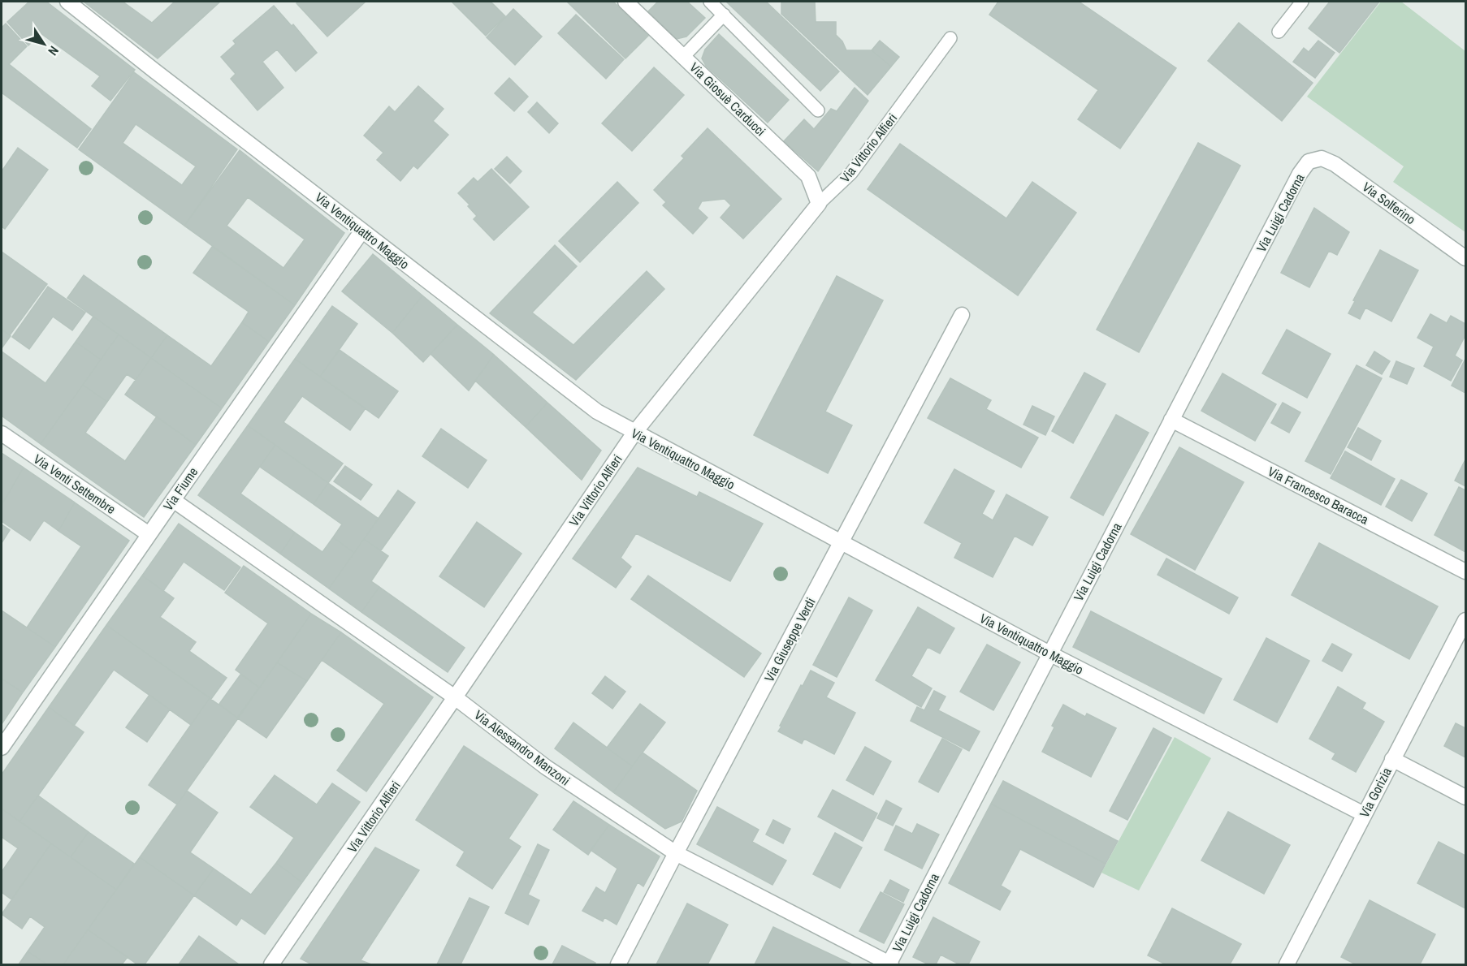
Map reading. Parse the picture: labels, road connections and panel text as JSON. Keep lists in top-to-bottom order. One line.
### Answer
{"streets":{"street":["Via Giosuè Carducci","Via Vittorio Alfieri","Via Solferino","Via Luigi Cadorna","Via Ventiquattro Maggio","Via Venti Settembre","Via Fiume","Via Francesco Baracca","Via Giuseppe Verdi","Via Alessandro Manzoni","Via Gorizia"]},"crossings":[["Via Giosuè Carducci","Via Vittorio Alfieri"],["Via Vittorio Alfieri","Via Ventiquattro Maggio"],["Via Vittorio Alfieri","Via Alessandro Manzoni"],["Via Solferino","Via Luigi Cadorna"],["Via Luigi Cadorna","Via Ventiquattro Maggio"],["Via Luigi Cadorna","Via Francesco Baracca"],["Via Luigi Cadorna","Via Alessandro Manzoni"],["Via Ventiquattro Maggio","Via Fiume"],["Via Ventiquattro Maggio","Via Giuseppe Verdi"],["Via Ventiquattro Maggio","Via Gorizia"],["Via Venti Settembre","Via Fiume"],["Via Fiume","Via Alessandro Manzoni"],["Via Giuseppe Verdi","Via Alessandro Manzoni"]],"north":"bottom right"}
